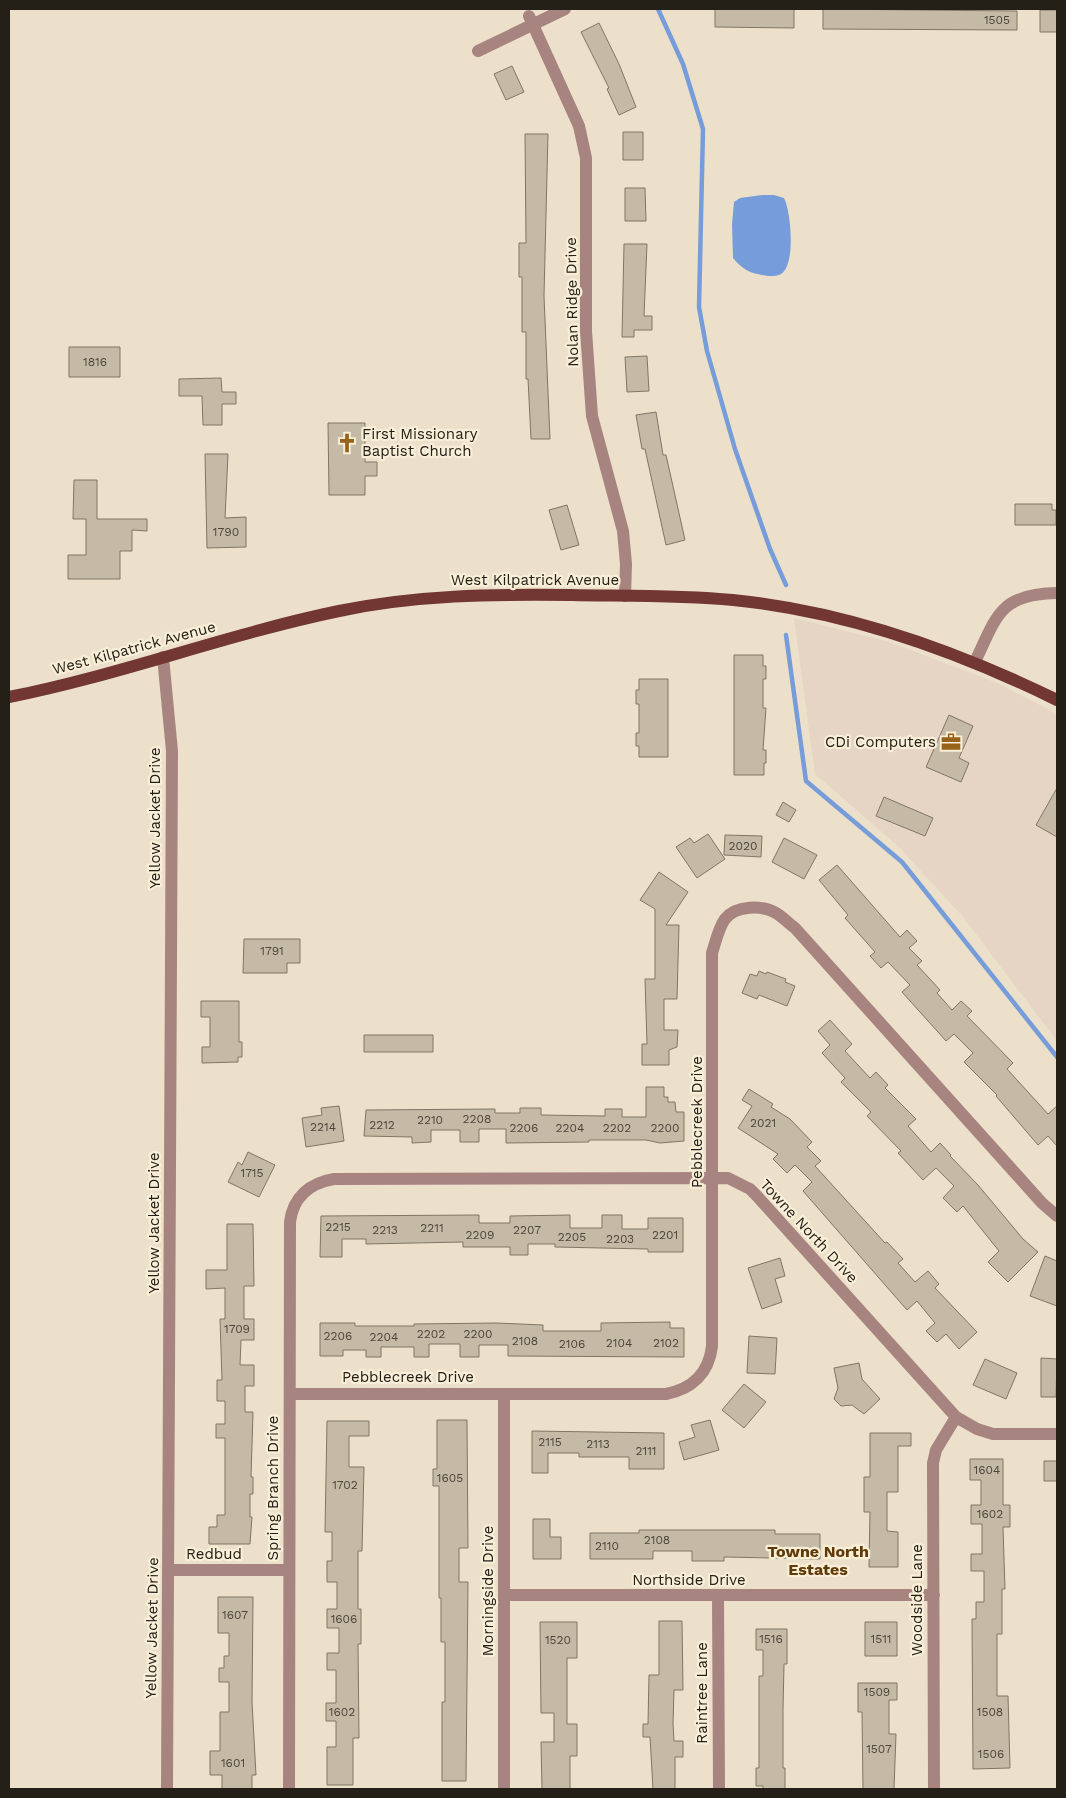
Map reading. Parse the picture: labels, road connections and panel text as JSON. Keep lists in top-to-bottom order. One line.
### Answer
{"streets":{"main road":["West Kilpatrick Avenue"],"street":["Nolan Ridge Drive","Yellow Jacket Drive","Pebblecreek Drive","Towne North Drive","Spring Branch Drive","Redbud","Northside Drive","Morningside Drive","Woodside Lane","Raintree Lane"]},"crossings":[["Nolan Ridge Drive","West Kilpatrick Avenue"],["West Kilpatrick Avenue","Yellow Jacket Drive"],["Yellow Jacket Drive","Redbud"],["Pebblecreek Drive","Towne North Drive"],["Pebblecreek Drive","Spring Branch Drive"],["Pebblecreek Drive","Morningside Drive"],["Towne North Drive","Spring Branch Drive"],["Towne North Drive","Woodside Lane"],["Spring Branch Drive","Redbud"],["Northside Drive","Morningside Drive"],["Northside Drive","Woodside Lane"],["Northside Drive","Raintree Lane"]],"districts":["Towne North Estates"],"places":{"church":["First Missionary Baptist Church"],"office":["CDi Computers"]},"house_numbers":["1505","1816","1790","2020","1791","2208","2210","2021","2212","2214","2206","2204","2202","2200","1715","2215","2211","2213","2207","2209","2201","2205","2203","1709","2202","2200","2206","2204","2108","2104","2102","2106","2115","2113","2111","1604","1605","1702","1602","2108","2110","1607","1606","1516","1511","1520","1509","1602","1508","1507","1506","1601"]}
